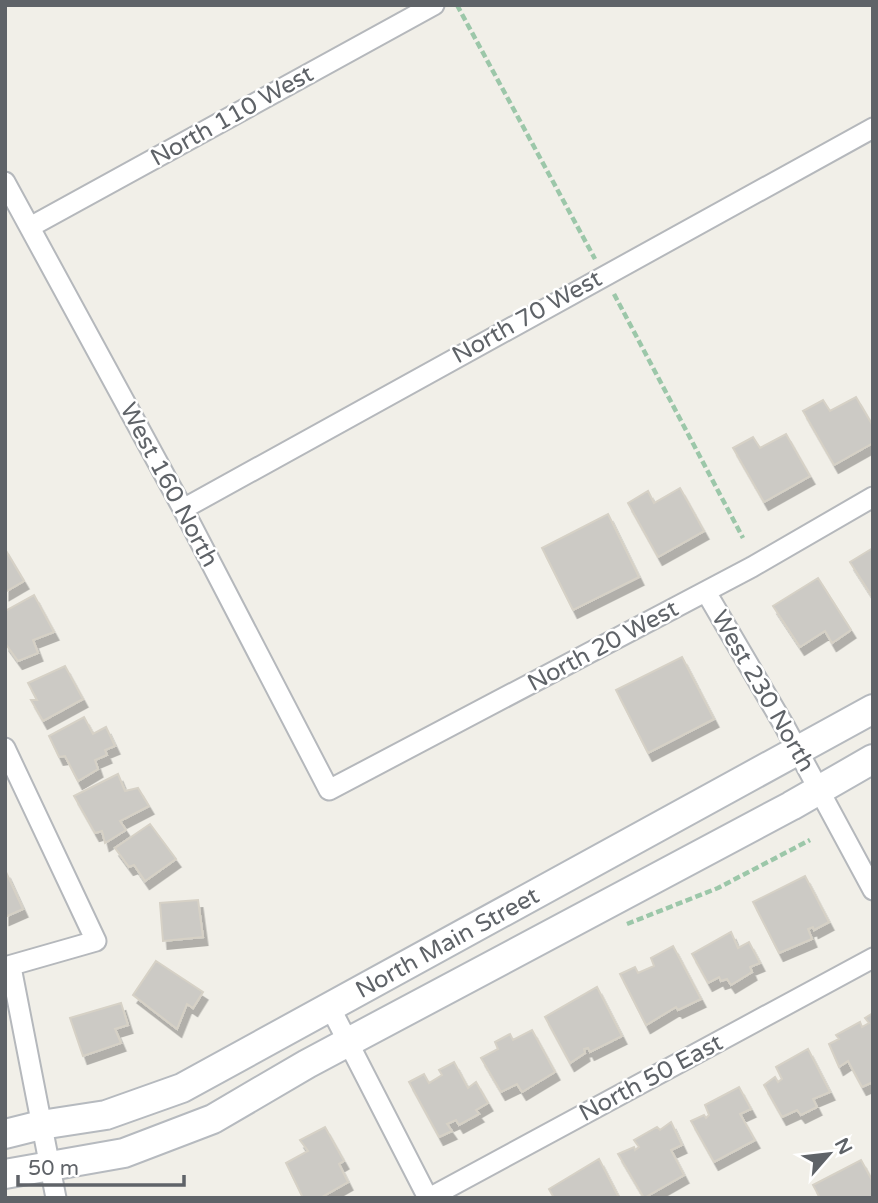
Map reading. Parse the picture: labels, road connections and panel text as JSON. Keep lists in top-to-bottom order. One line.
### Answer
{"streets":{"main road":["North Main Street"],"street":["North 110 West","North 70 West","West 160 North","North 20 West","West 230 North","North 50 East"]},"crossings":[["North 110 West","West 160 North"],["North 70 West","West 160 North"],["West 160 North","North 20 West"],["North 20 West","West 230 North"],["West 230 North","North Main Street"]],"scale_bar":"50 m","north":"top right"}
